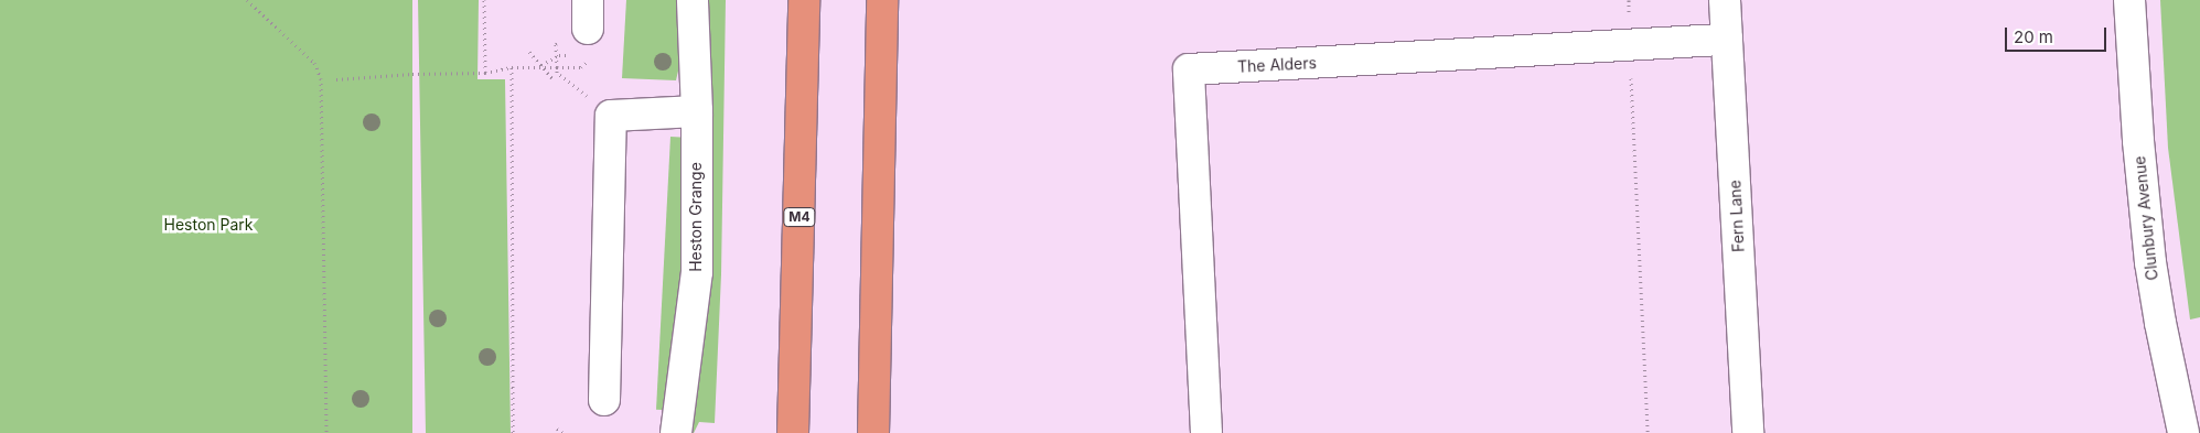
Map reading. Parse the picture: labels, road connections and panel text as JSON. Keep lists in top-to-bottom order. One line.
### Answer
{"streets":{"highway":["M4"],"street":["The Alders","Fern Lane","Heston Grange","Clunbury Avenue"]},"crossings":[["The Alders","Fern Lane"]],"parks":["Heston Park"],"scale_bar":"20 m"}
